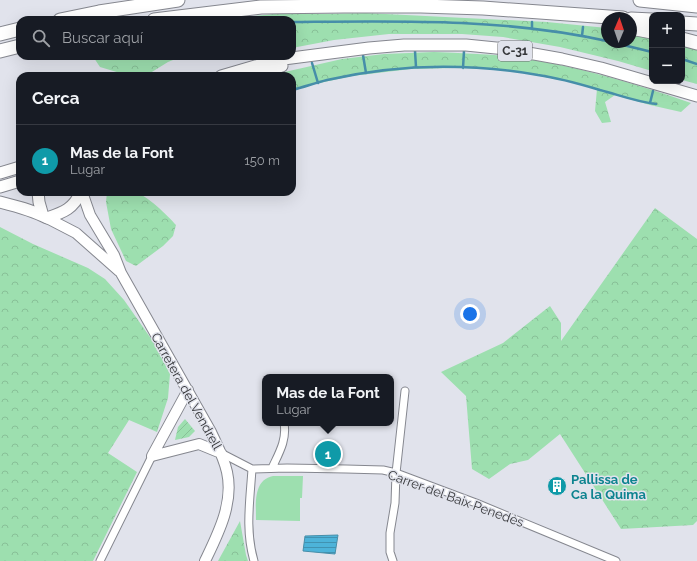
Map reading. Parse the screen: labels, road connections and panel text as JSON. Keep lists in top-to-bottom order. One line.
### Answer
{"streets":{"main road":["C-31"],"street":["Carretera del Vendrell","Carrer del Baix Penedès"]},"places":{"building":["Pallissa de Ca la Quima"]},"north":"top","page":{"map_buttons":["+","−"],"search":"Buscar aquí","heading":"Cerca","list":[{"mark":"1","name":"Mas de la Font","note":"Lugar","value":"150 m"}],"popup":["Mas de la Font","Lugar"],"pins":"1"}}
